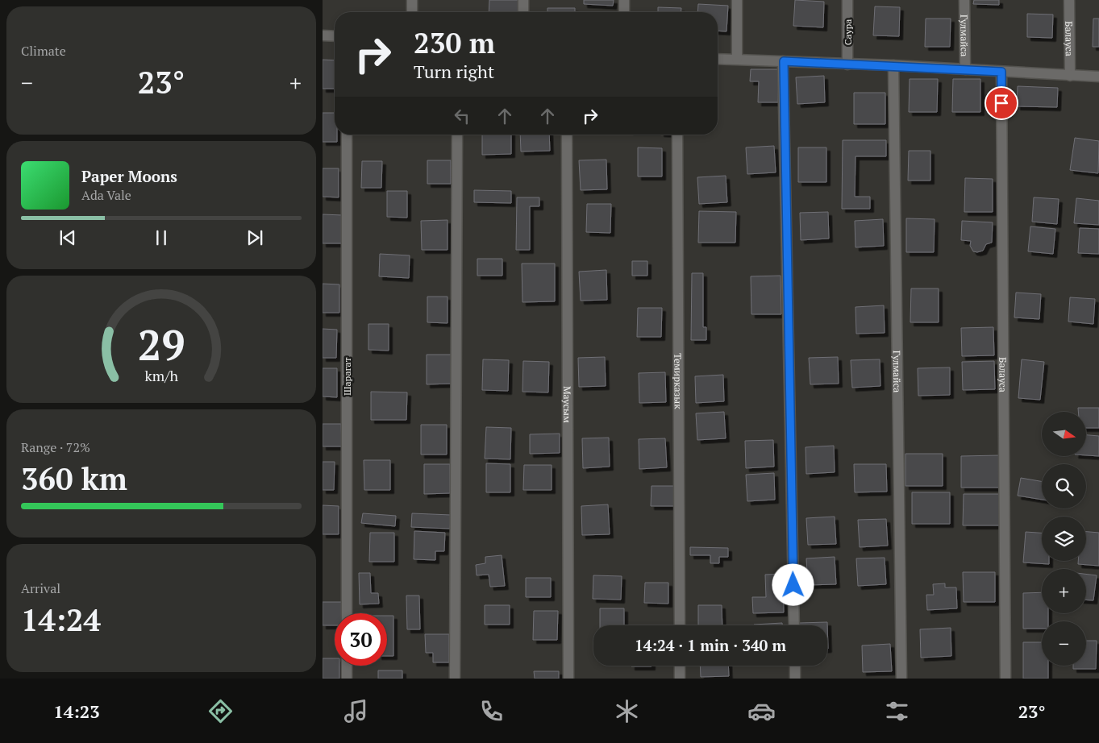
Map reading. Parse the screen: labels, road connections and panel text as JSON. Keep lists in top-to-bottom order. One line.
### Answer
{"streets":{"street":["Саура","Гулмайса","Балауса","Шарагат","Темирказык","Маусым"]},"north":"right","page":{"tile":["Climate",["Range · 72%","360 km"],["Arrival","14:24"]],"turn":["230 m","Turn right"],"heat":["−","23°","+"],"song":["Paper Moons","Ada Vale"],"map_buttons":["+","−"],"limit":"30","trip":"14:24 · 1 min · 340 m","tabs":["14:23","23°"],"gauge":["29","km/h"]}}
